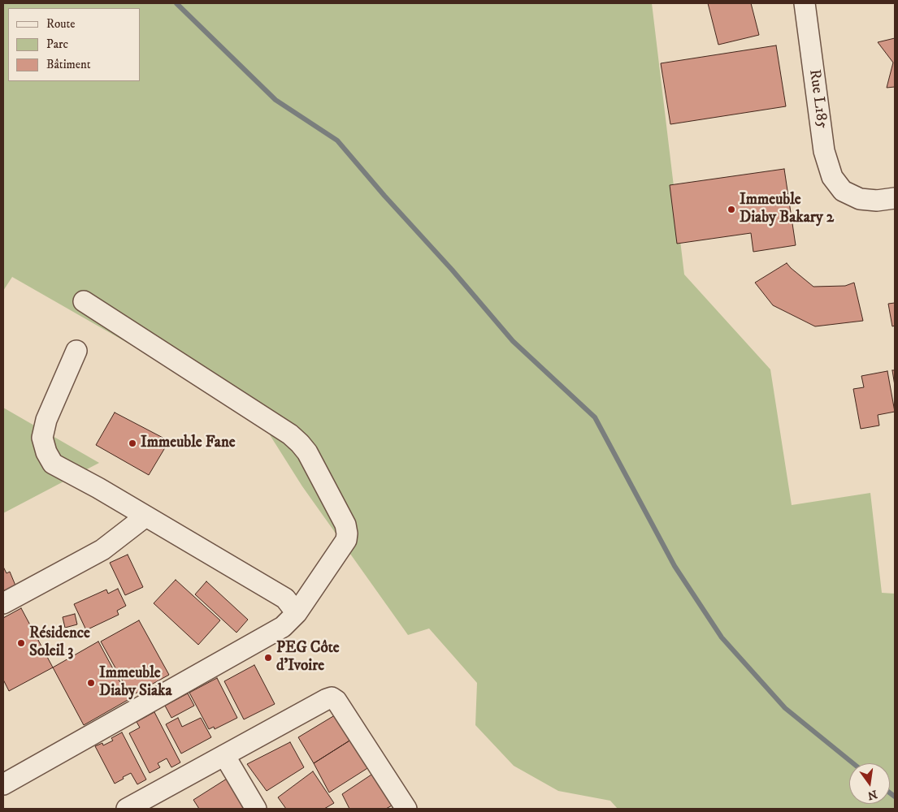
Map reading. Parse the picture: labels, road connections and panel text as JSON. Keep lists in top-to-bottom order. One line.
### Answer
{"streets":{"street":["Rue L185"]},"places":["Immeuble Diaby Bakary 2","Immeuble Fane","Résidence Soleil 3","PEG Côte d’Ivoire","Immeuble Diaby Siaka"],"legend":["Route","Parc","Bâtiment"],"north":"bottom"}
